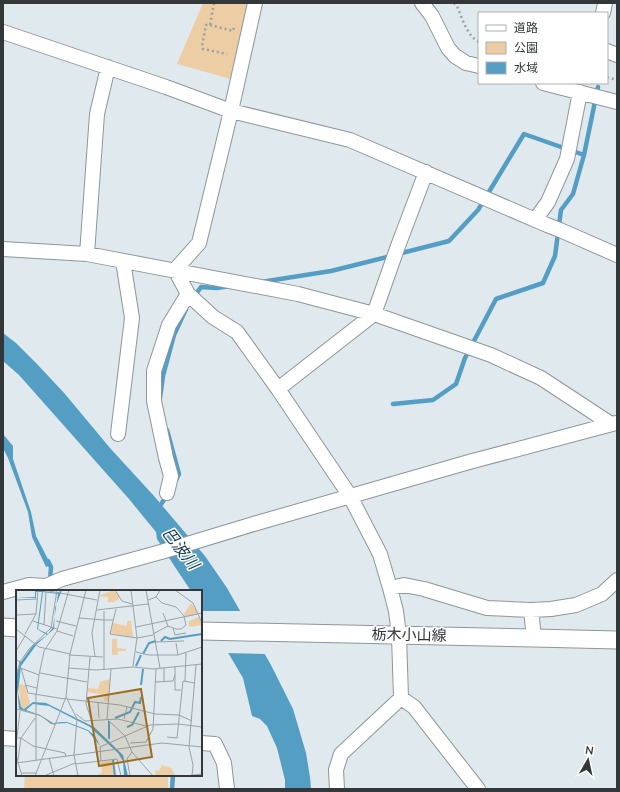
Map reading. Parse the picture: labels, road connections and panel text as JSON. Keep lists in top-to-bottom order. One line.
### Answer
{"streets":{"main road":["栃木小山線"]},"water":["巴波川"],"legend":["道路","公園","水域"],"north":"top"}
